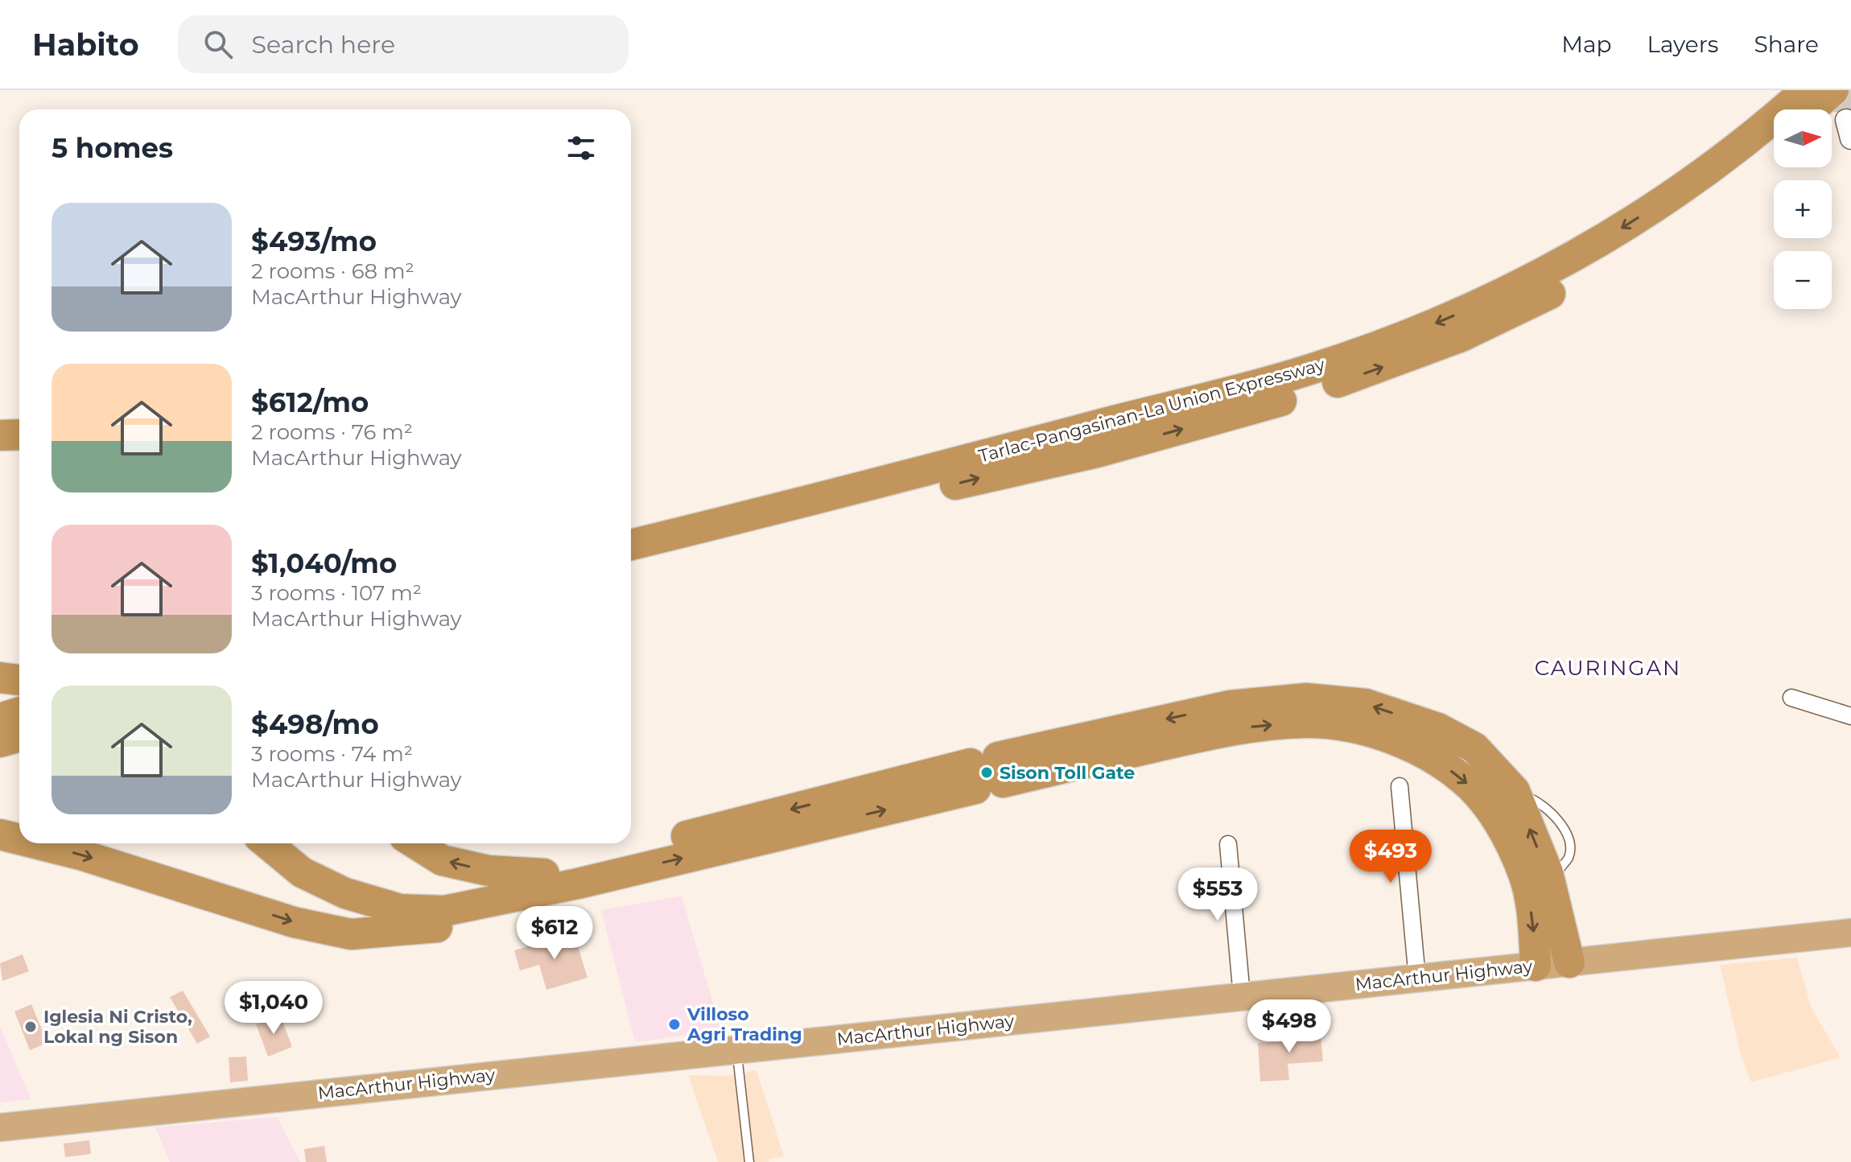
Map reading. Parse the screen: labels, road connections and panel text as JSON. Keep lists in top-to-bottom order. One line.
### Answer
{"streets":{"highway":["Tarlac-Pangasinan-La Union Expressway","MacArthur Highway"]},"districts":["CAURINGAN"],"places":["Sison Toll Gate","Villoso Agri Trading","Iglesia Ni Cristo, Lokal ng Sison"],"north":"right","page":{"header":"Habito","search":"Search here","nav":["Map","Layers","Share"],"map_buttons":["+","−"],"heading":"5 homes","list":[{"name":"$493/mo","note":"2 rooms · 68 m² · MacArthur Highway"},{"name":"$612/mo","note":"2 rooms · 76 m² · MacArthur Highway"},{"name":"$1,040/mo","note":"3 rooms · 107 m² · MacArthur Highway"},{"name":"$498/mo","note":"3 rooms · 74 m² · MacArthur Highway"}],"price":["$493","$553","$612","$1,040","$498"]}}
